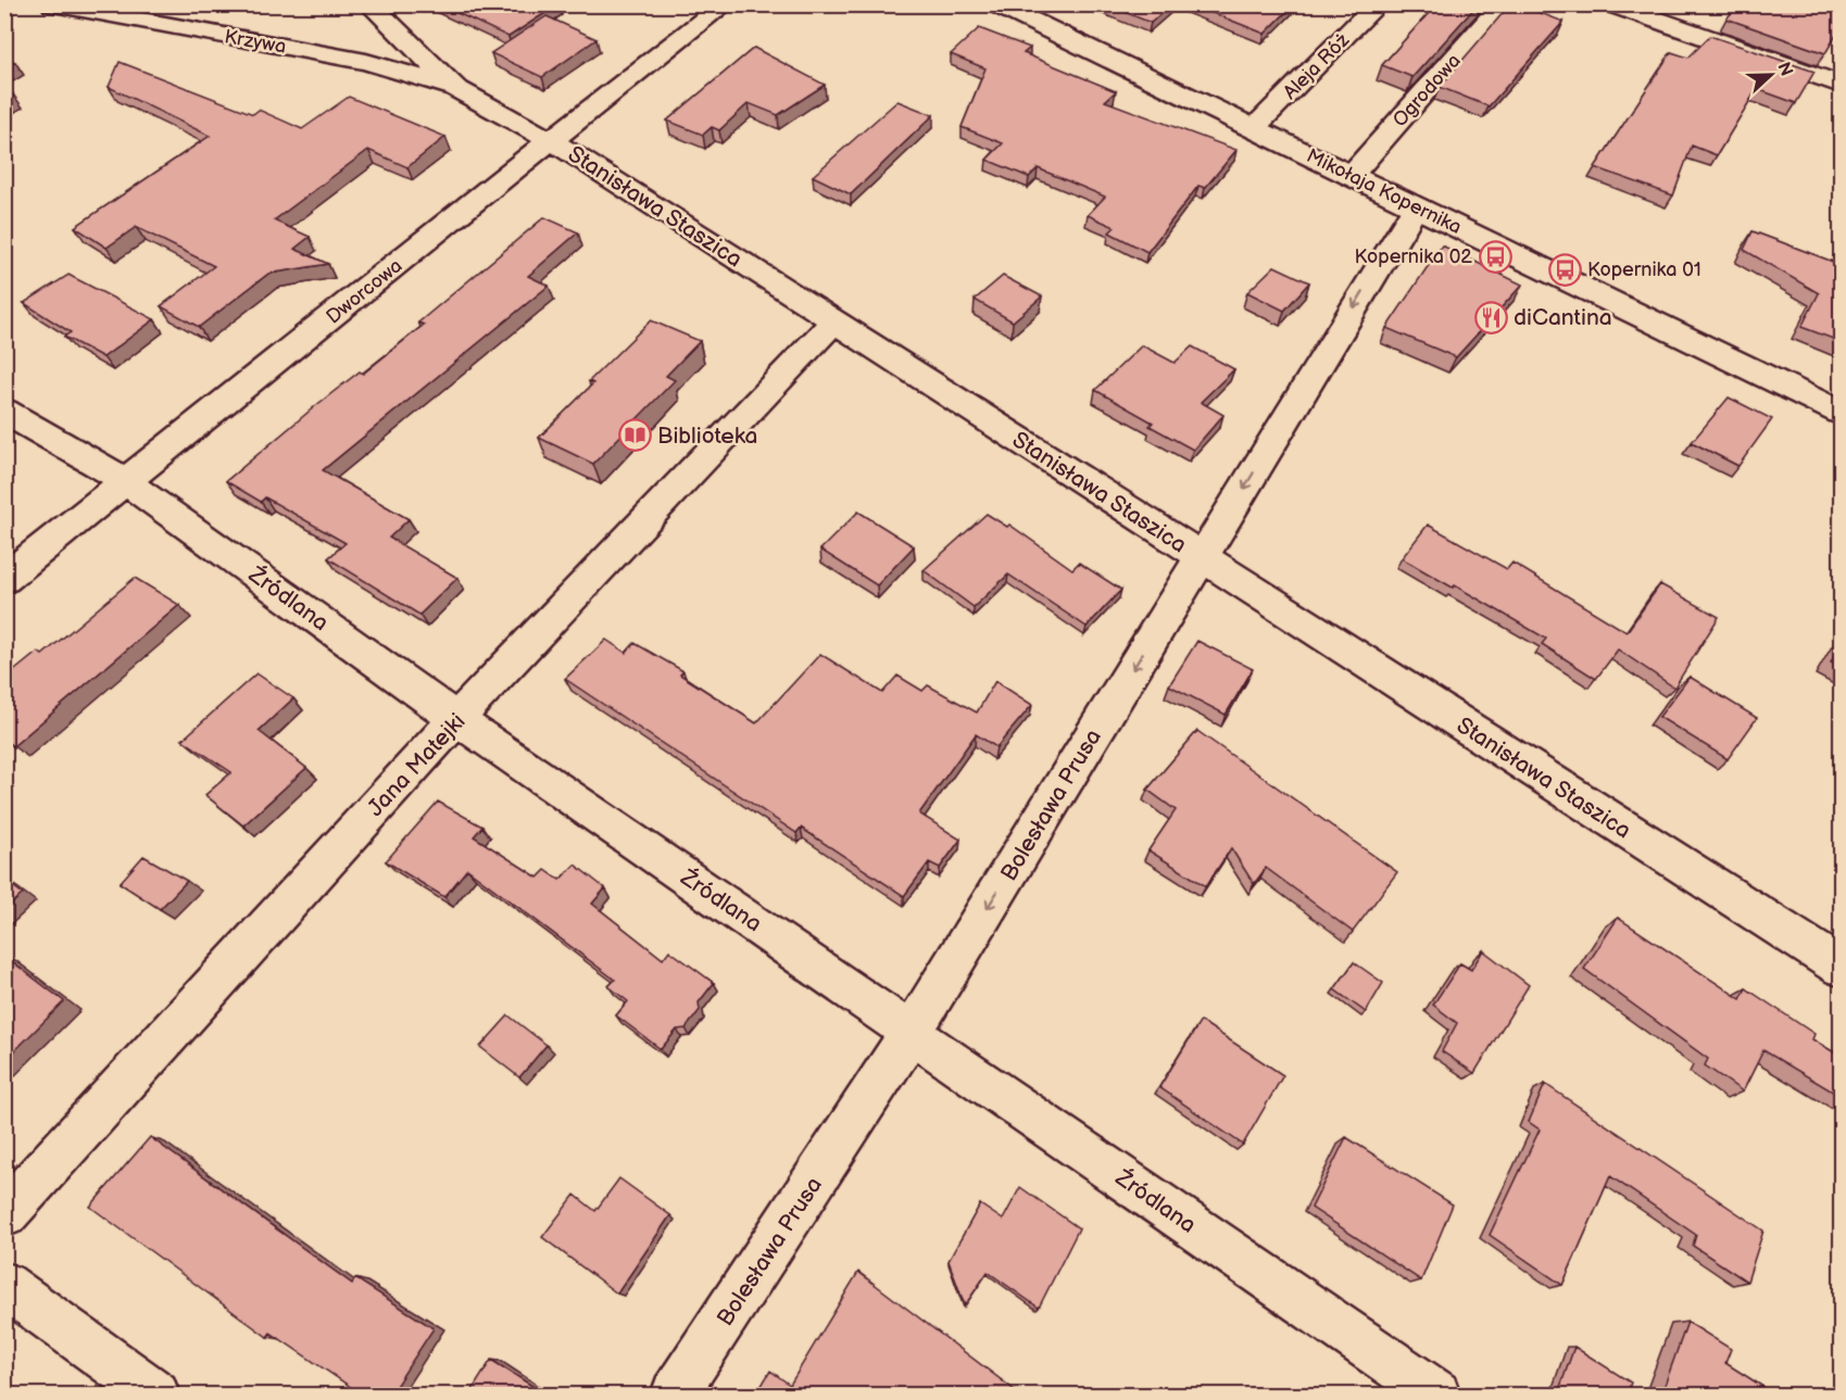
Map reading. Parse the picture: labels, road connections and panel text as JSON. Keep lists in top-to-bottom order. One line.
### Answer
{"streets":{"street":["Krzywa","Aleja Róż","Ogrodowa","Mikołaja Kopernika","Stanisława Staszica","Dworcowa","Źródlana","Jana Matejki","Bolesława Prusa"]},"crossings":[["Krzywa","Stanisława Staszica"],["Aleja Róż","Mikołaja Kopernika"],["Ogrodowa","Mikołaja Kopernika"],["Mikołaja Kopernika","Bolesława Prusa"],["Stanisława Staszica","Dworcowa"],["Stanisława Staszica","Jana Matejki"],["Stanisława Staszica","Bolesława Prusa"],["Dworcowa","Źródlana"],["Źródlana","Jana Matejki"],["Źródlana","Bolesława Prusa"]],"one_way":["Bolesława Prusa"],"places":{"bus stop":["Kopernika 02","Kopernika 01"],"restaurant":["diCantina"],"library":["Biblioteka"]},"north":"right"}
